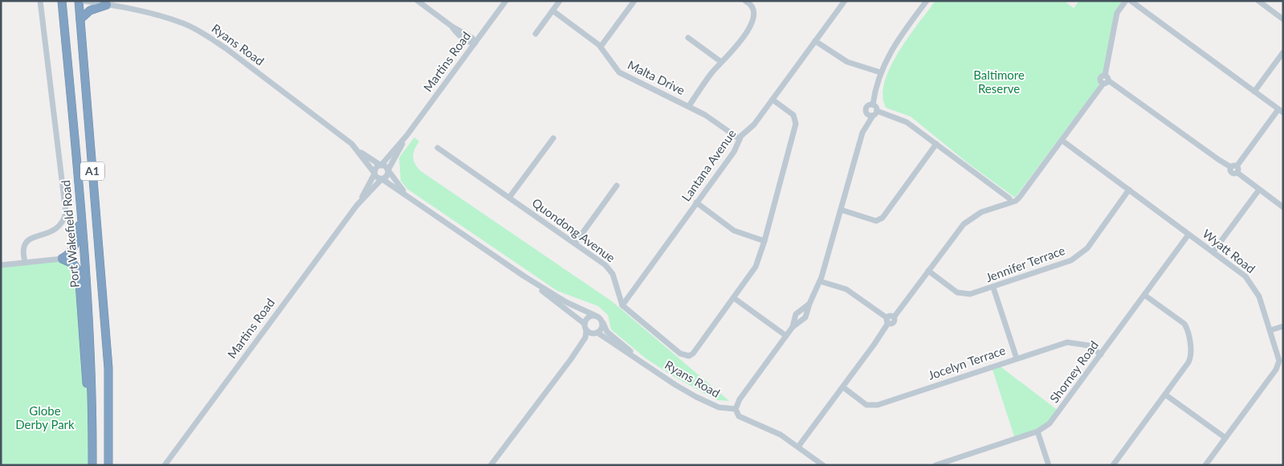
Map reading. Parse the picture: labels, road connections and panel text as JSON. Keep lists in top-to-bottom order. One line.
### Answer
{"streets":{"highway":["A1","Port Wakefield Road"],"street":["Ryans Road","Martins Road","Malta Drive","Lantana Avenue","Quondong Avenue","Wyatt Road","Jennifer Terrace","Jocelyn Terrace","Shorney Road"]},"crossings":[["Ryans Road","Martins Road"],["Malta Drive","Lantana Avenue"],["Lantana Avenue","Quondong Avenue"],["Wyatt Road","Jennifer Terrace"],["Wyatt Road","Shorney Road"],["Jocelyn Terrace","Shorney Road"]],"parks":["Baltimore Reserve","Globe Derby Park"]}
